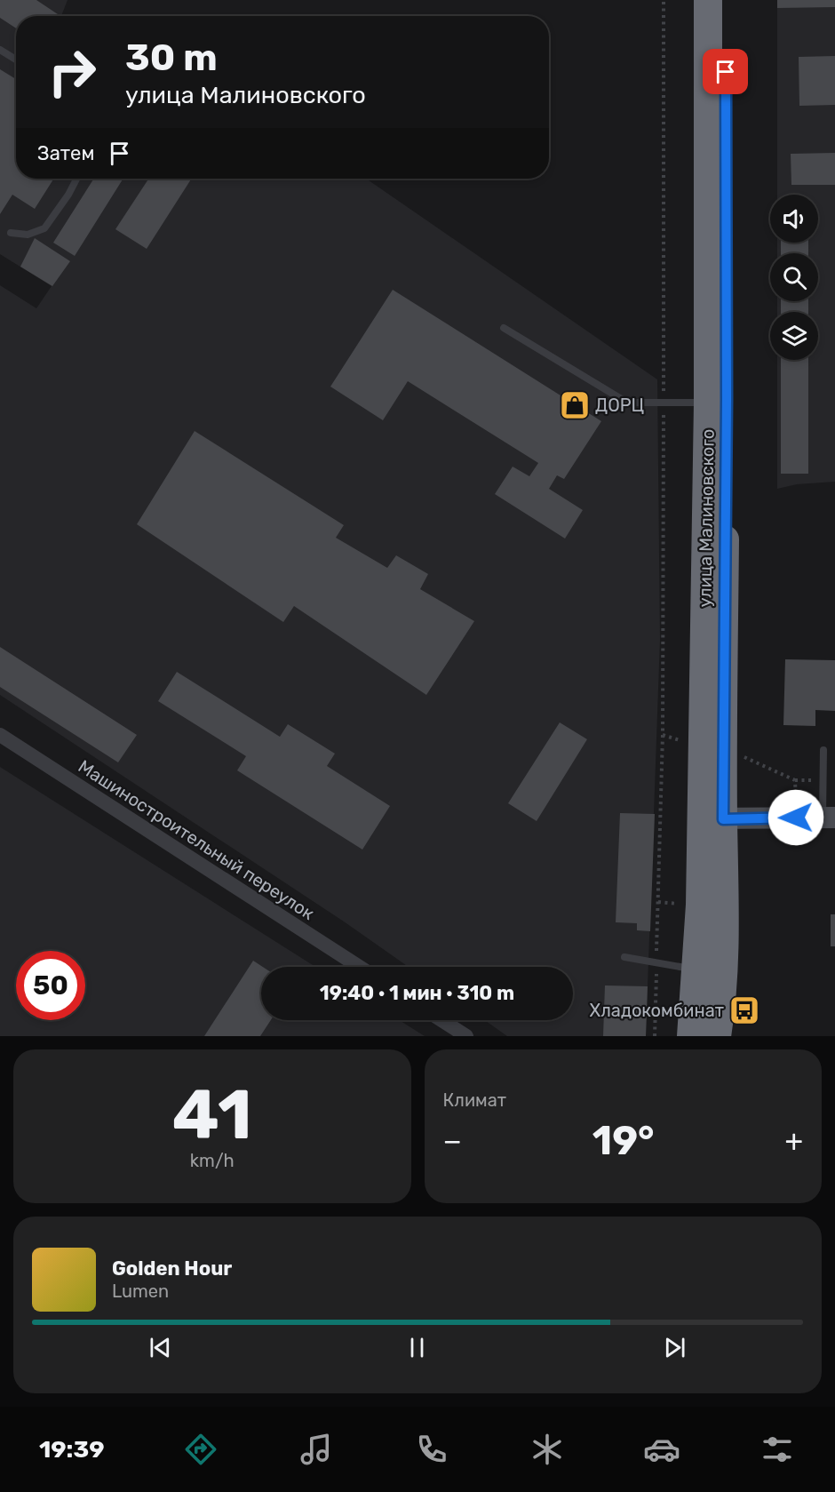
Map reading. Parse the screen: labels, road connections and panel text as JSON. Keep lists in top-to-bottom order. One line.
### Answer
{"streets":{"highway":["улица Малиновского"],"street":["Машиностроительный переулок"]},"places":{"shop":["ДОРЦ"],"bus stop":["Хладокомбинат"]},"page":{"turn":["30 m","улица Малиновского"],"then":"Затем","limit":"50","trip":"19:40 · 1 мин · 310 m","tile":[["41","km/h"],"Климат"],"heat":["−","19°","+"],"song":["Golden Hour","Lumen"],"tabs":"19:39"}}
